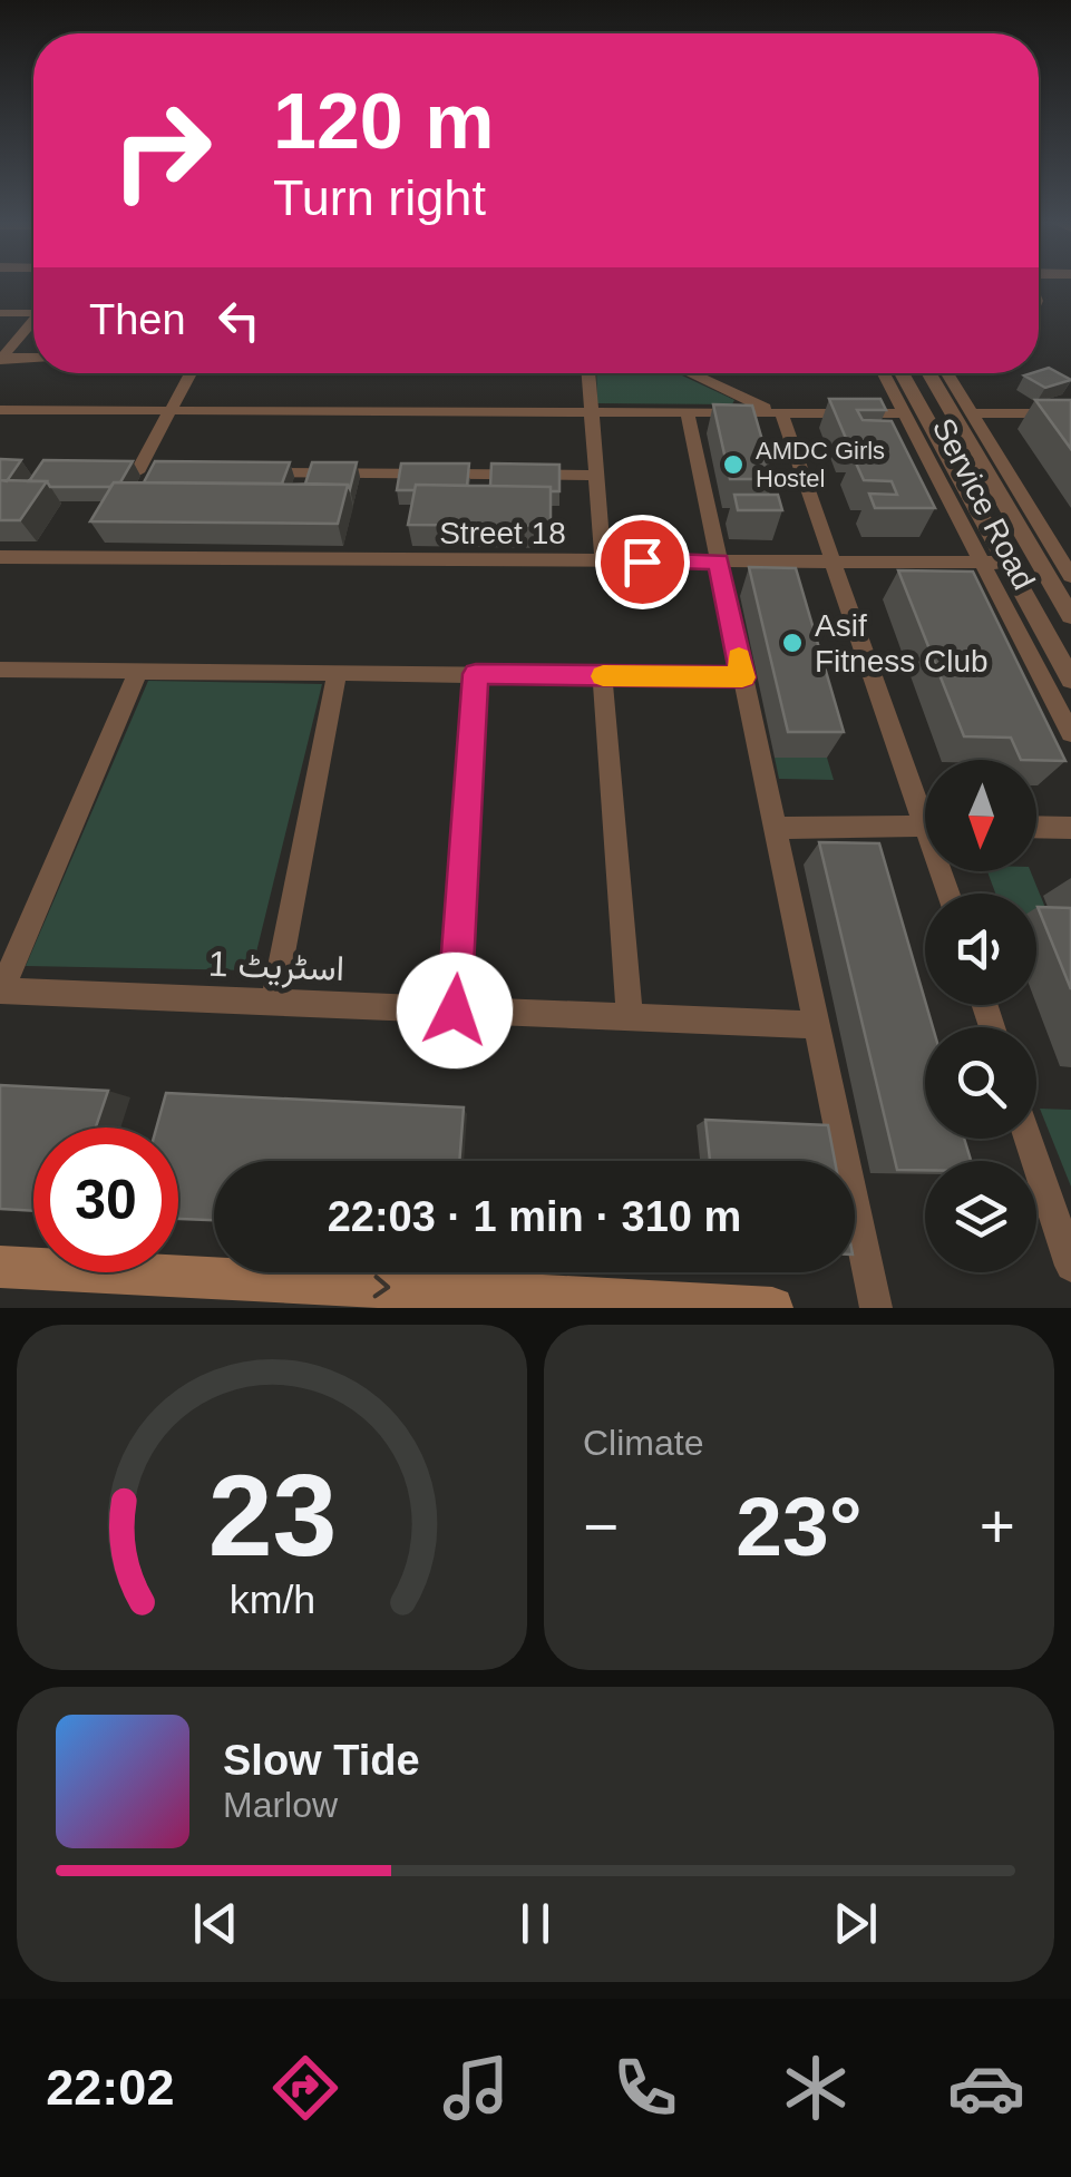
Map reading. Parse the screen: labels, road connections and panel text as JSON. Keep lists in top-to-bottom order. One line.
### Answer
{"streets":{"street":["Service Road","Street 18","اسٹریٹ 1"]},"crossings":[["Service Road","Street 18"]],"places":["AMDC Girls Hostel","Asif Fitness Club"],"north":"bottom","page":{"turn":["120 m","Turn right"],"then":"Then","limit":"30","trip":"22:03 · 1 min · 310 m","tile":"Climate","heat":["−","23°","+"],"song":["Slow Tide","Marlow"],"tabs":"22:02","gauge":["23","km/h"]}}
